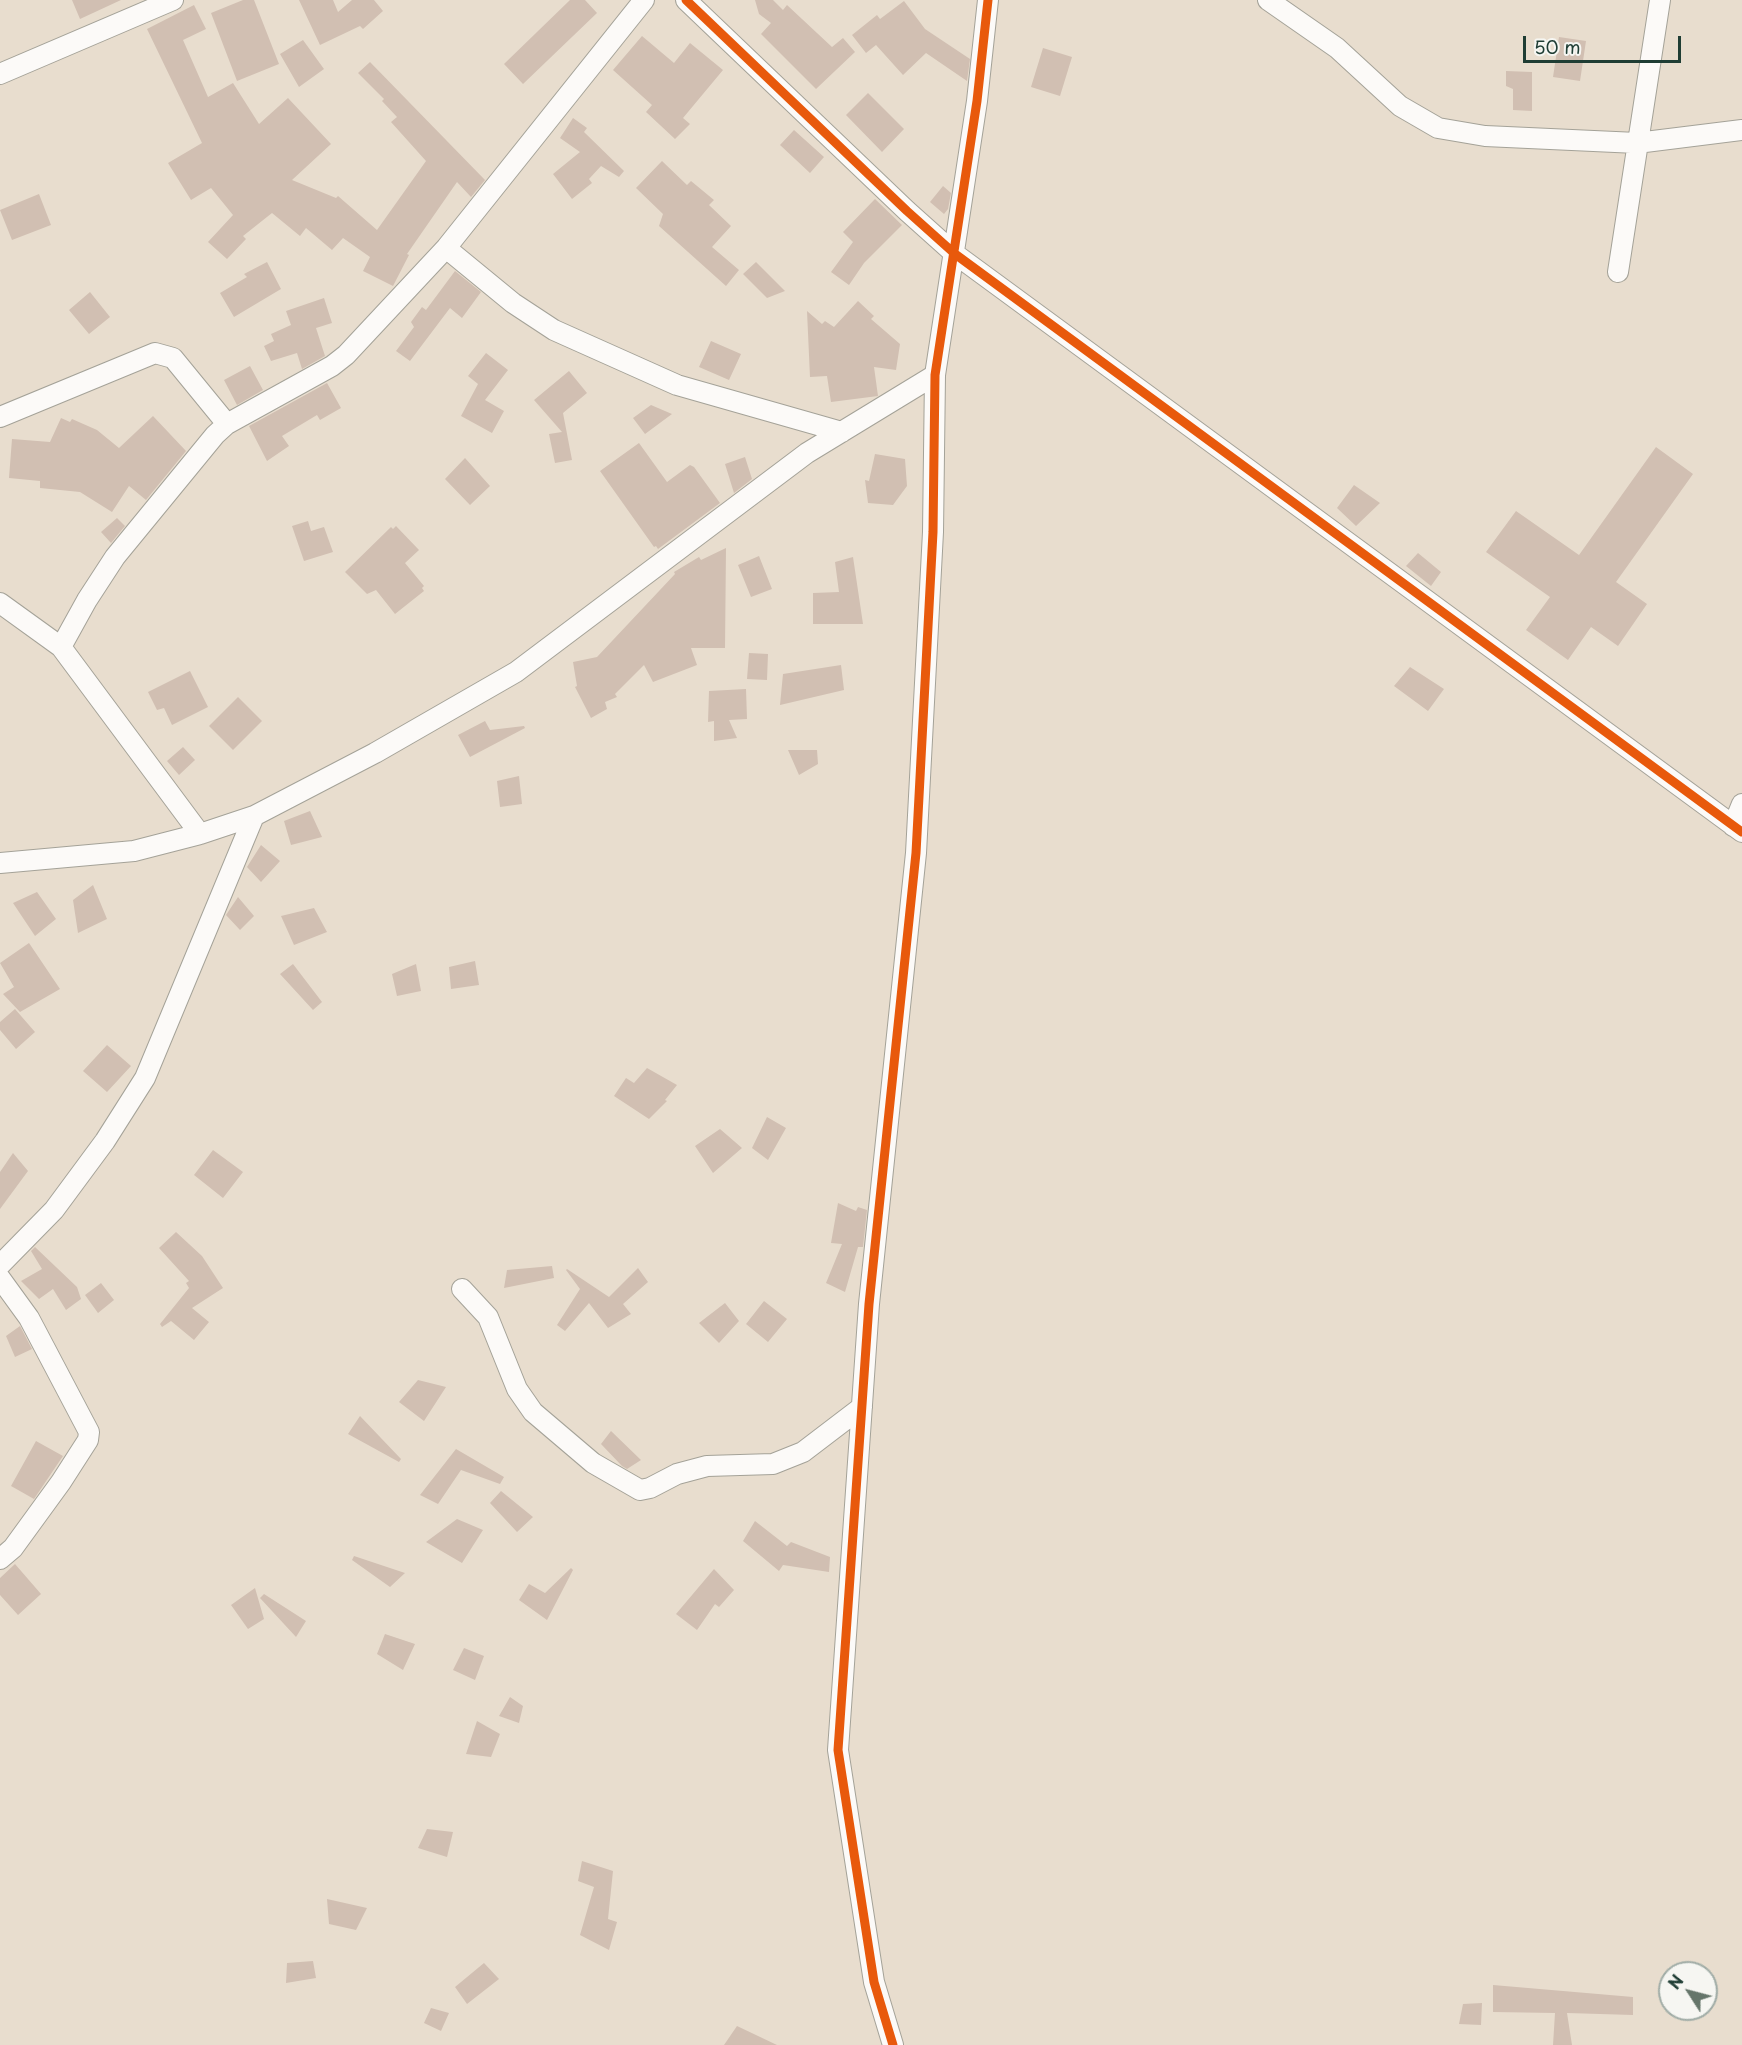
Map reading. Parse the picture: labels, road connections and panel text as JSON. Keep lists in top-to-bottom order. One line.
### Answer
{"scale_bar":"50 m","north":"top left"}
